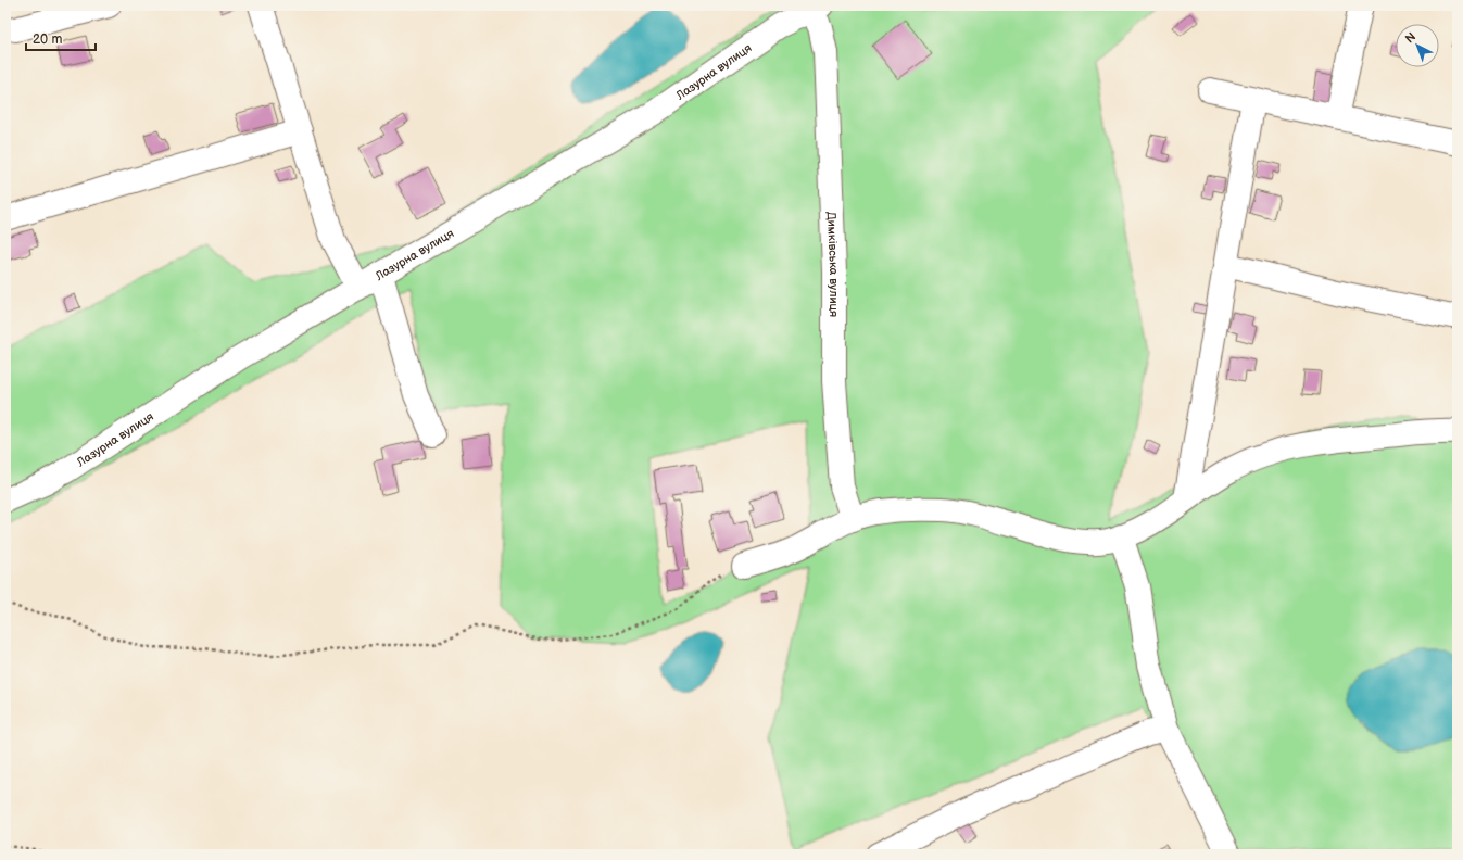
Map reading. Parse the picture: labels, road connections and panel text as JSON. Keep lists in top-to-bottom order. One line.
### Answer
{"streets":{"street":["Лазурна вулиця","Димківська вулиця"]},"crossings":[["Лазурна вулиця","Димківська вулиця"]],"scale_bar":"20 m","north":"top left"}
